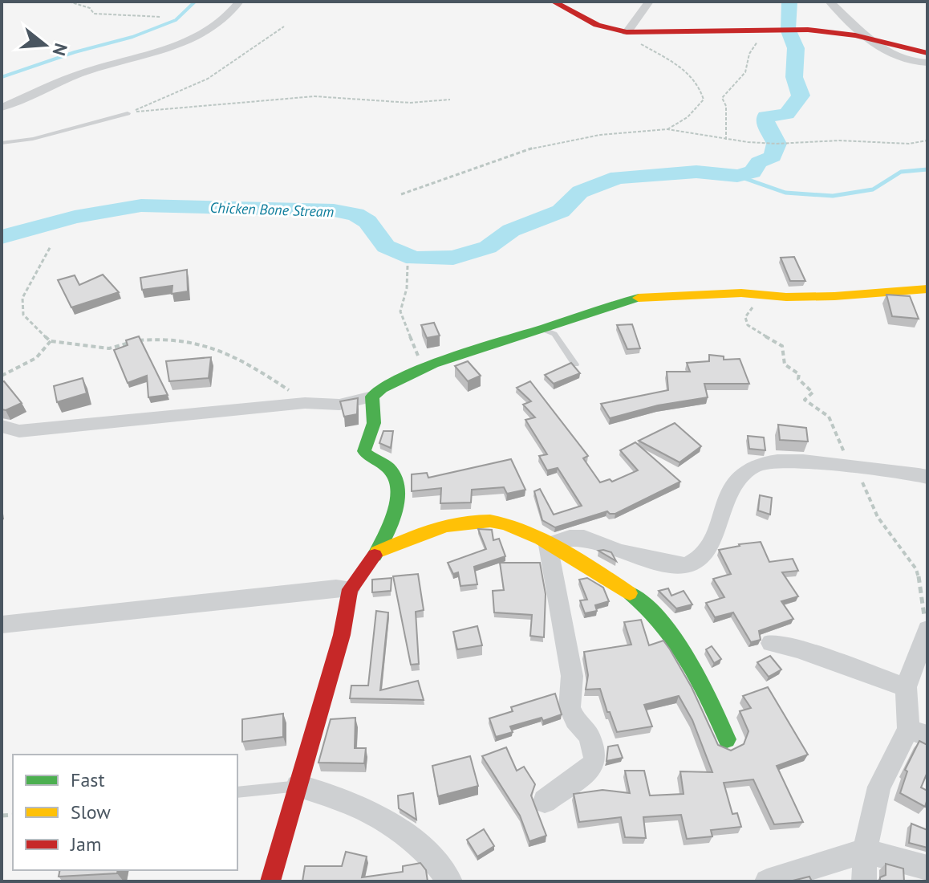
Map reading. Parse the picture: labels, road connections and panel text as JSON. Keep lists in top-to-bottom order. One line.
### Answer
{"water":["Chicken Bone Stream"],"legend":["Fast","Slow","Jam"],"north":"right"}
